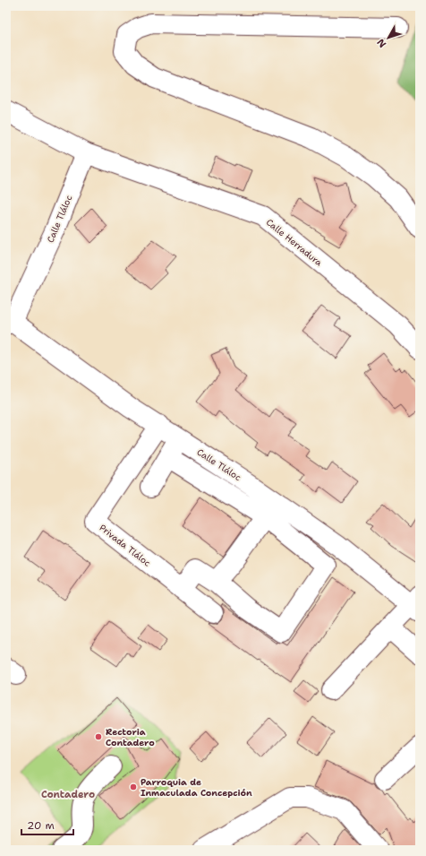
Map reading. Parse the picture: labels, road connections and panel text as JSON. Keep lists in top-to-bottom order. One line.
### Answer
{"streets":{"street":["Calle Tláloc","Calle Herradura","Privada Tláloc"]},"crossings":[["Calle Tláloc","Calle Herradura"],["Calle Tláloc","Privada Tláloc"]],"districts":["Contadero"],"places":["Rectoria Contadero","Parroquia de Inmaculada Concepción"],"scale_bar":"20 m","north":"bottom left"}
